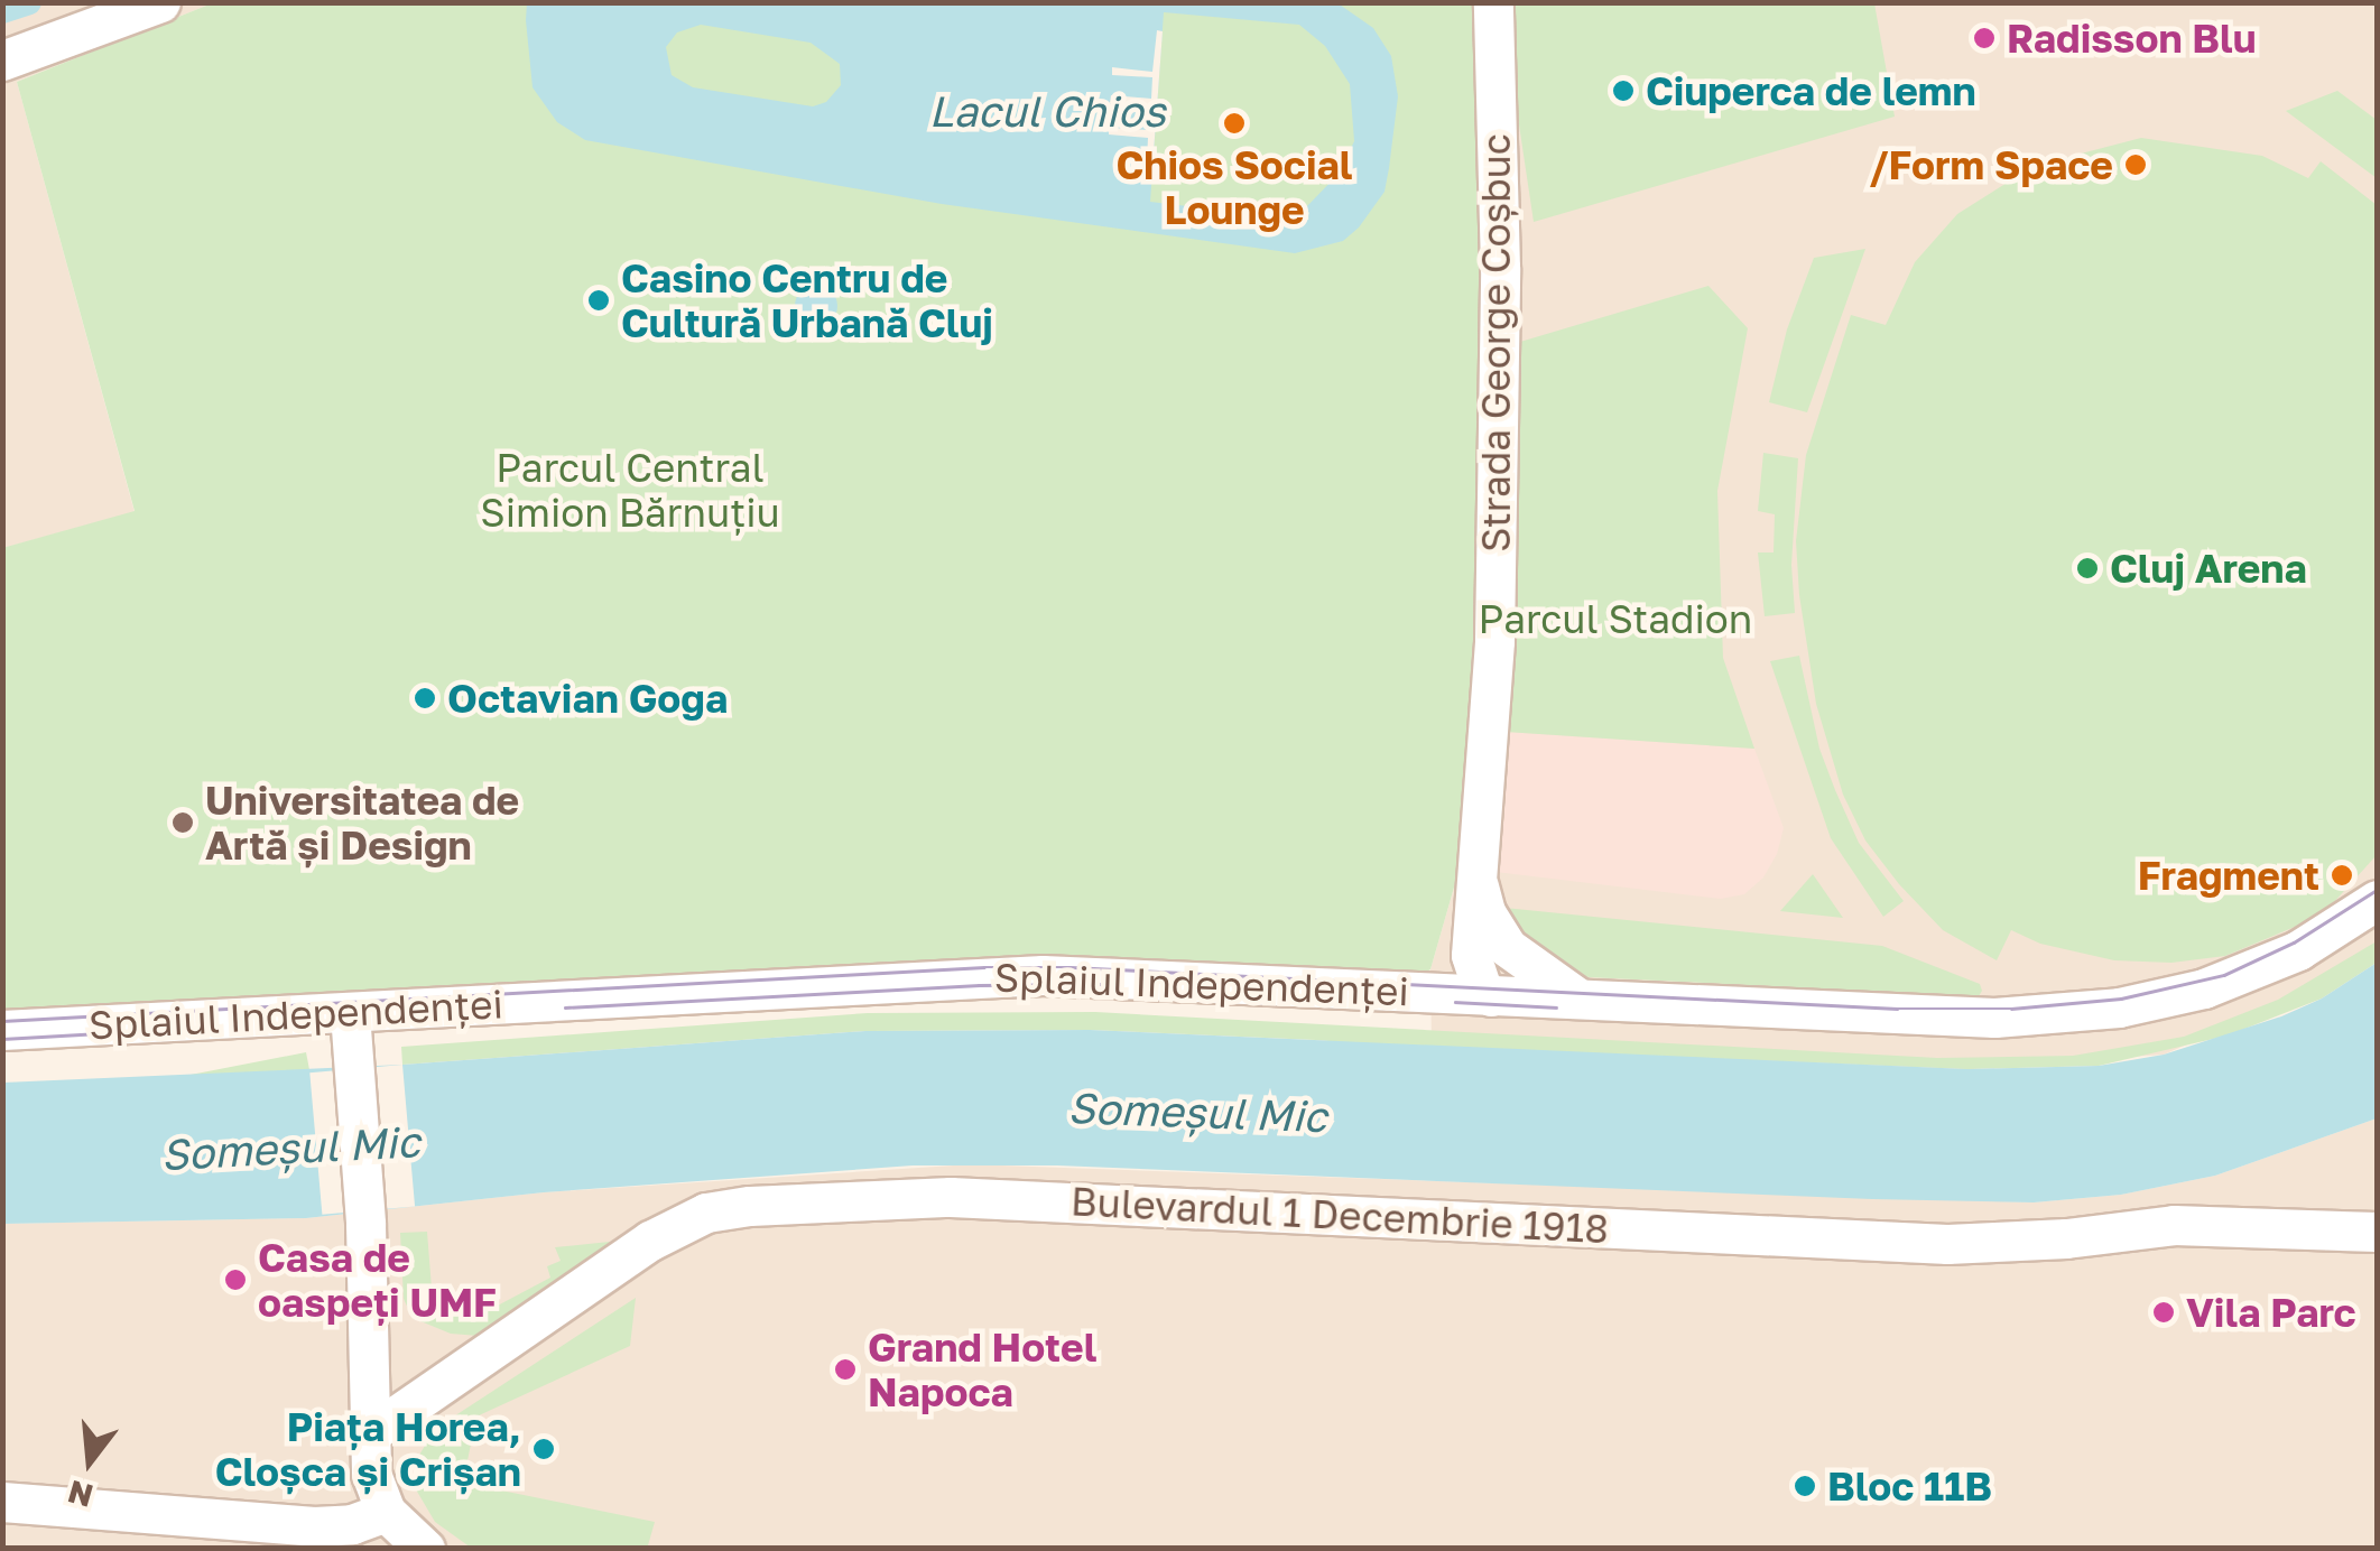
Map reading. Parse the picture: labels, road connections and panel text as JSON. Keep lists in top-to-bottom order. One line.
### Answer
{"streets":{"main road":["Strada George Coșbuc","Splaiul Independenței","Bulevardul 1 Decembrie 1918"]},"crossings":[["Strada George Coșbuc","Splaiul Independenței"]],"water":["Lacul Chios","Someșul Mic"],"parks":["Parcul Central Simion Bărnuțiu","Parcul Stadion"],"places":["Radisson Blu","Ciuperca de lemn","Chios Social Lounge","/Form Space","Casino Centru de Cultură Urbană Cluj","Cluj Arena","Octavian Goga","Universitatea de Artă și Design","Fragment","Casa de oaspeți UMF","Vila Parc","Grand Hotel Napoca","Piața Horea, Cloșca și Crișan","Bloc 11B"],"north":"bottom"}
